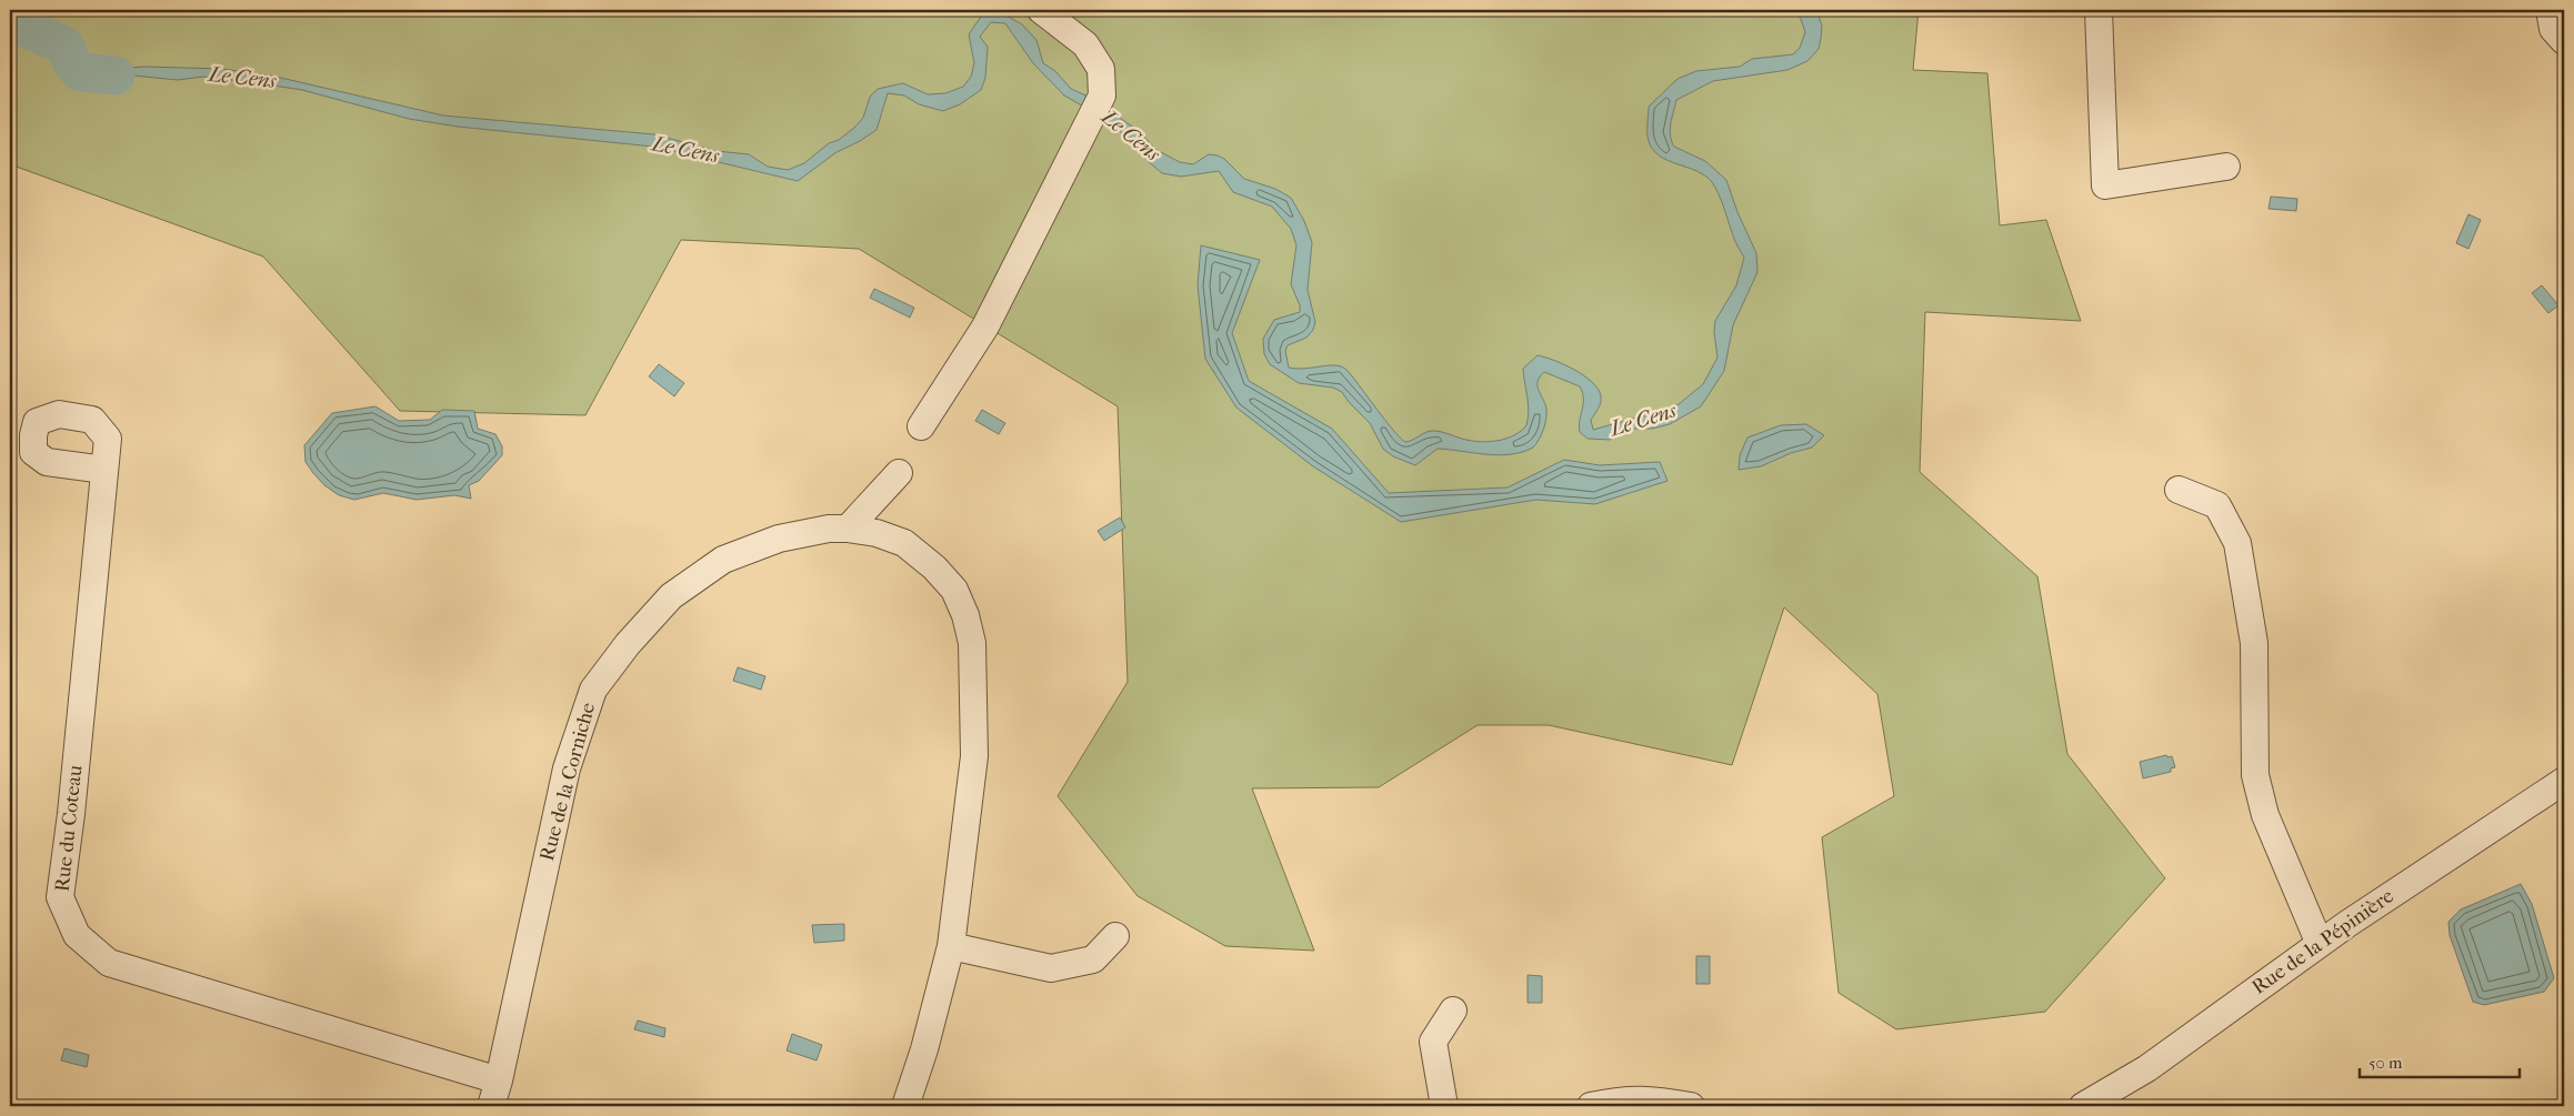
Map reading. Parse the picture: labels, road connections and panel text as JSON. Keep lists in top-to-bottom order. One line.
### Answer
{"streets":{"street":["Rue de la Corniche","Rue du Coteau","Rue de la Pépinière"]},"crossings":[["Rue de la Corniche","Rue du Coteau"]],"water":["Le Cens"],"scale_bar":"50 m"}
